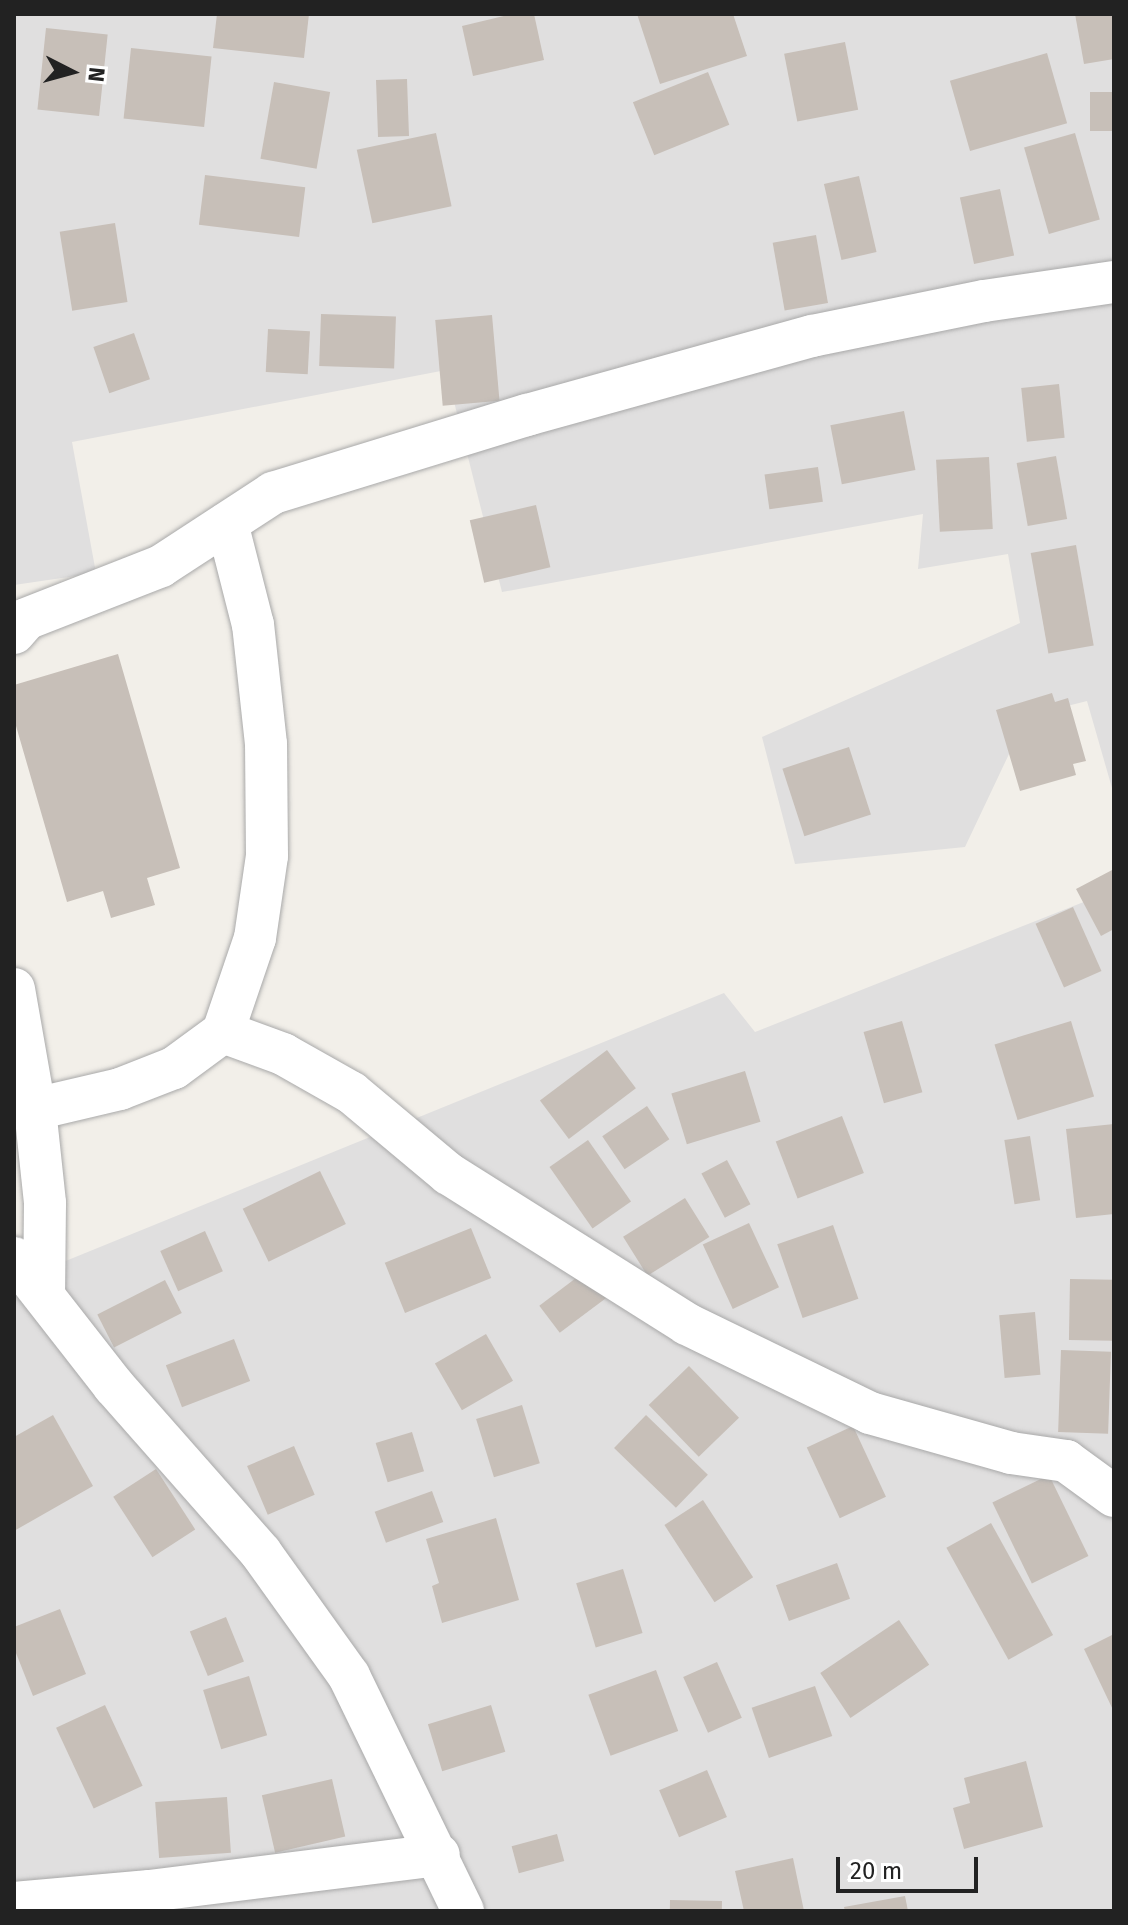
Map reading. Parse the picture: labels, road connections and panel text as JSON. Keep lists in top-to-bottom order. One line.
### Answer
{"scale_bar":"20 m","north":"right"}
